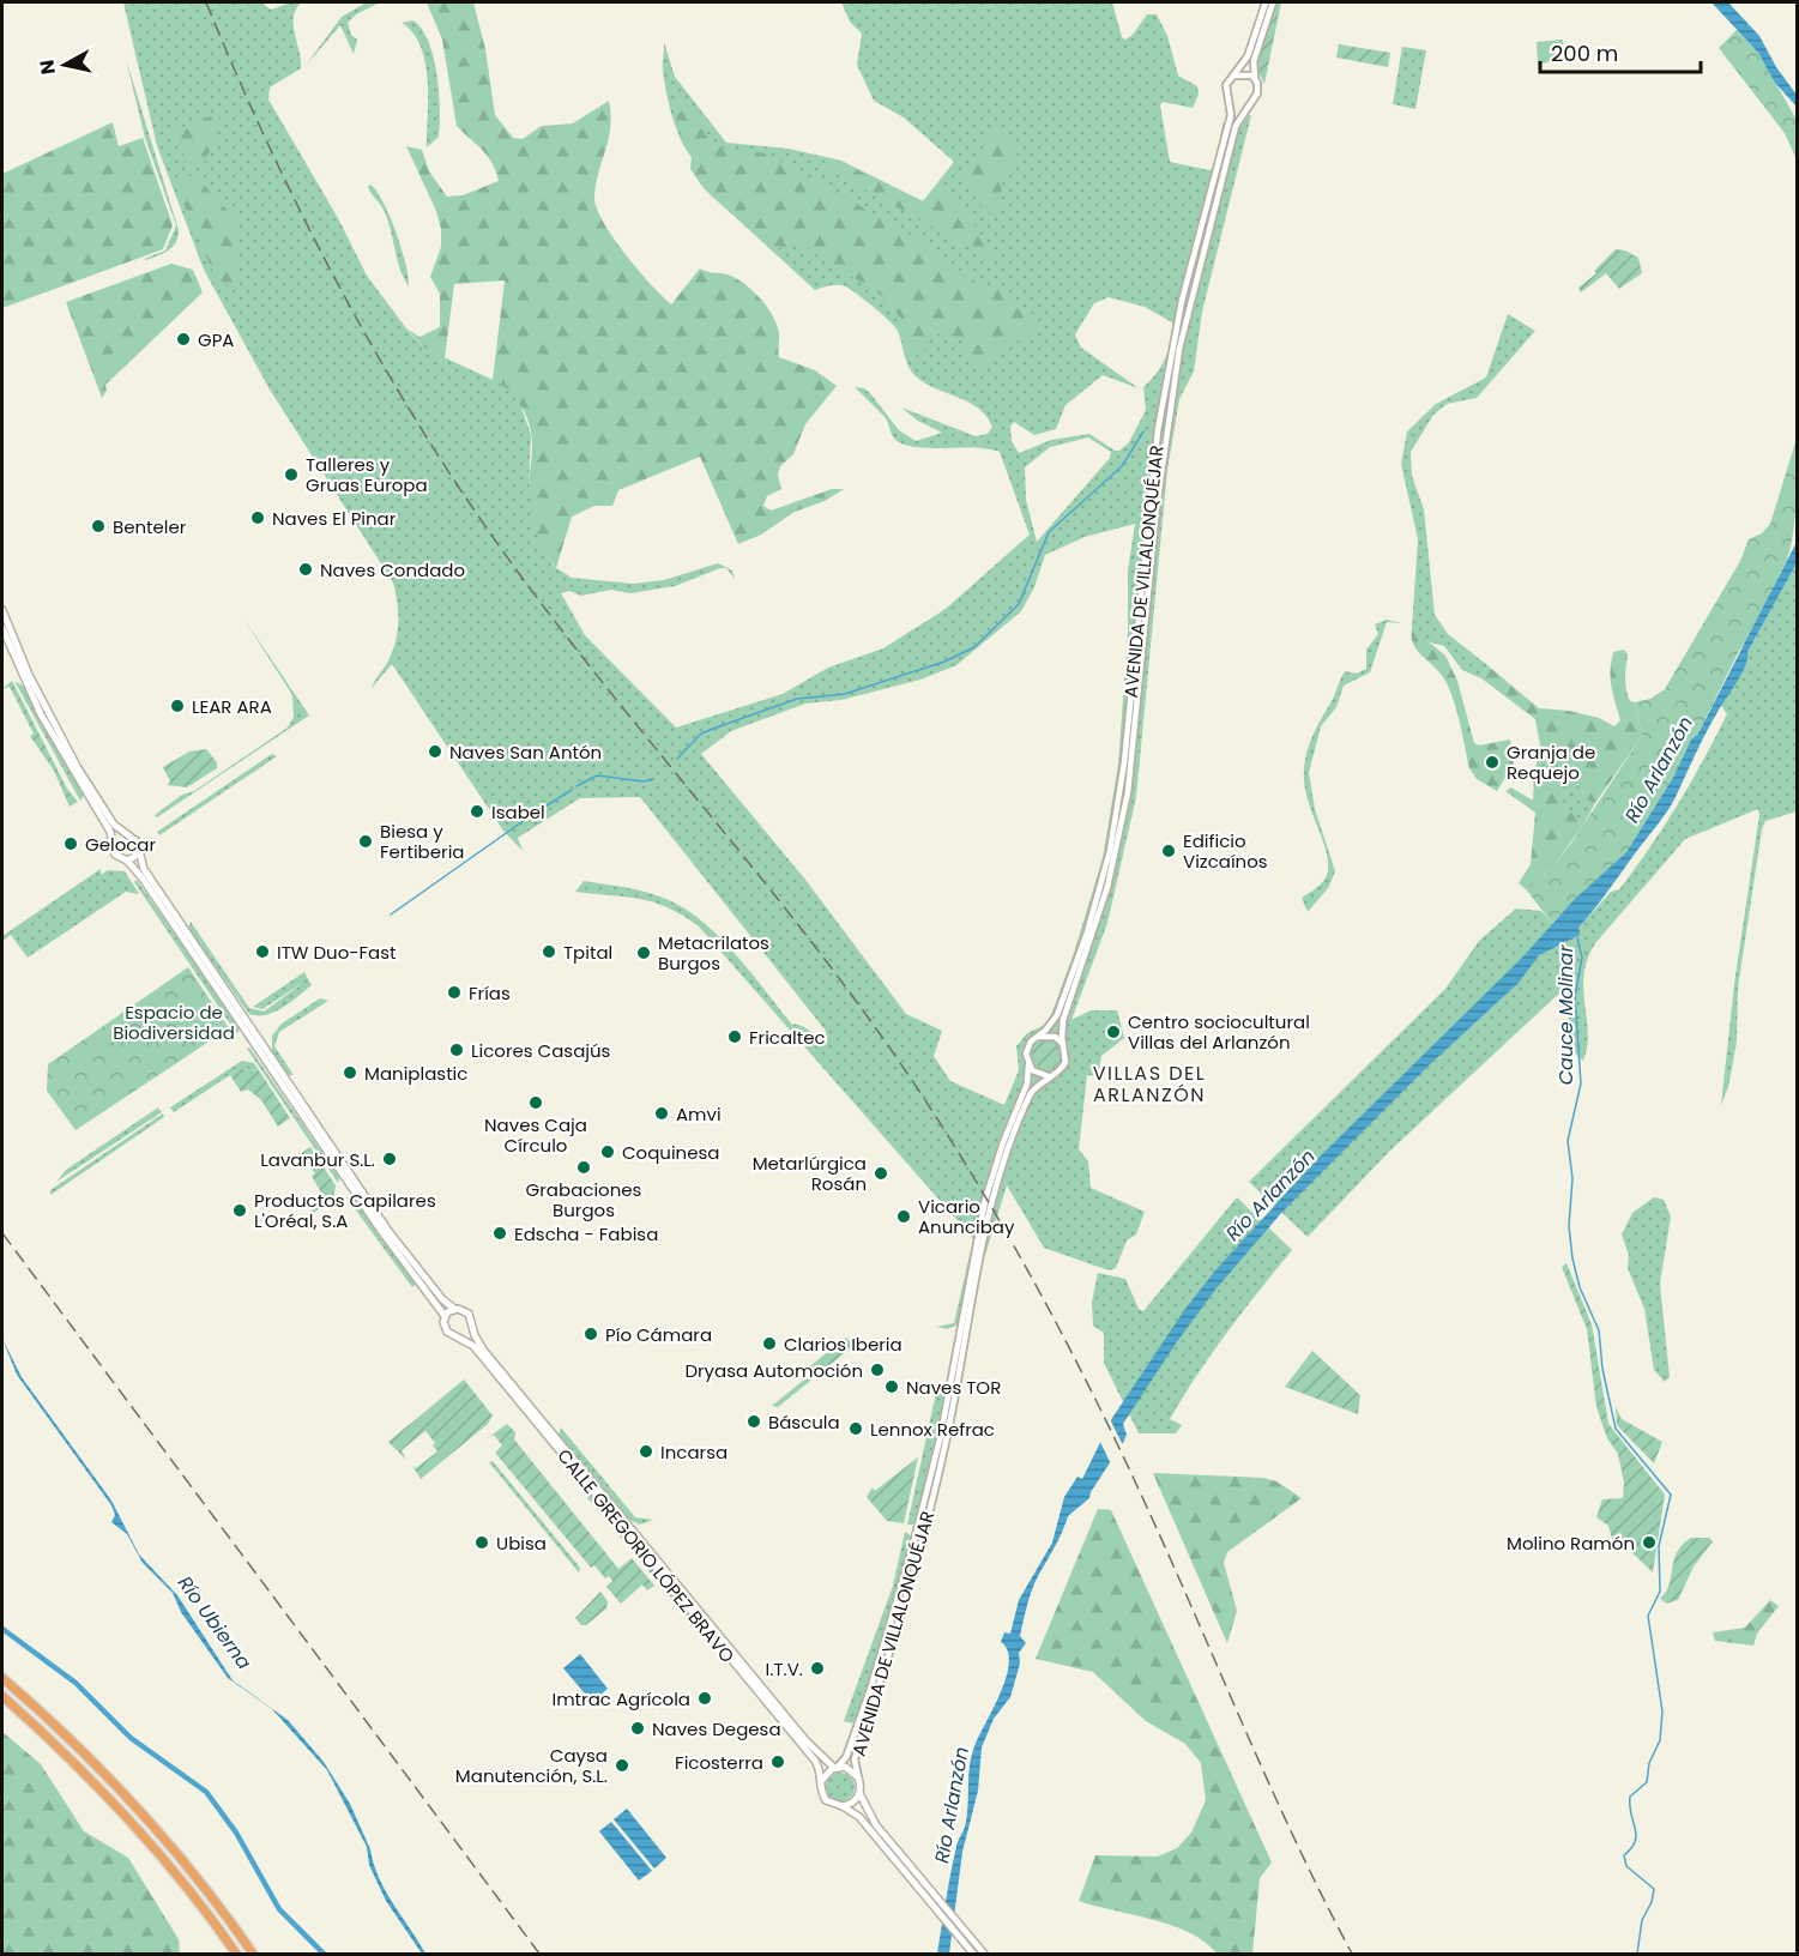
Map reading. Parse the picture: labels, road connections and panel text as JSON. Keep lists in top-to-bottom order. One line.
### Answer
{"streets":{"main road":["CALLE GREGORIO LÓPEZ BRAVO"],"street":["AVENIDA DE VILLALONQUÉJAR"]},"crossings":[["AVENIDA DE VILLALONQUÉJAR","CALLE GREGORIO LÓPEZ BRAVO"]],"districts":["VILLAS DEL ARLANZÓN"],"water":["Río Arlanzón","Cauce Molinar","Río Ubierna"],"parks":["Espacio de Biodiversidad"],"places":["GPA","Talleres y Gruas Europa","Naves El Pinar","Benteler","Naves Condado","LEAR ARA","Naves San Antón","Granja de Requejo","Isabel","Biesa y Fertiberia","Gelocar","Edificio Vizcaínos","ITW Duo-Fast","Tpital","Metacrilatos Burgos","Frías","Centro sociocultural Villas del Arlanzón","Fricaltec","Licores Casajús","Maniplastic","Naves Caja Círculo","Amvi","Coquinesa","Lavanbur S.L.","Grabaciones Burgos","Metarlúrgica Rosán","Productos Capilares L'Oréal, S.A","Vicario Anuncibay","Edscha - Fabisa","Pío Cámara","Clarios Iberia","Dryasa Automoción","Naves TOR","Báscula","Lennox Refrac","Incarsa","Ubisa","Molino Ramón","I.T.V.","Imtrac Agrícola","Naves Degesa","Ficosterra","Caysa Manutención, S.L."],"scale_bar":"200 m","north":"left"}
